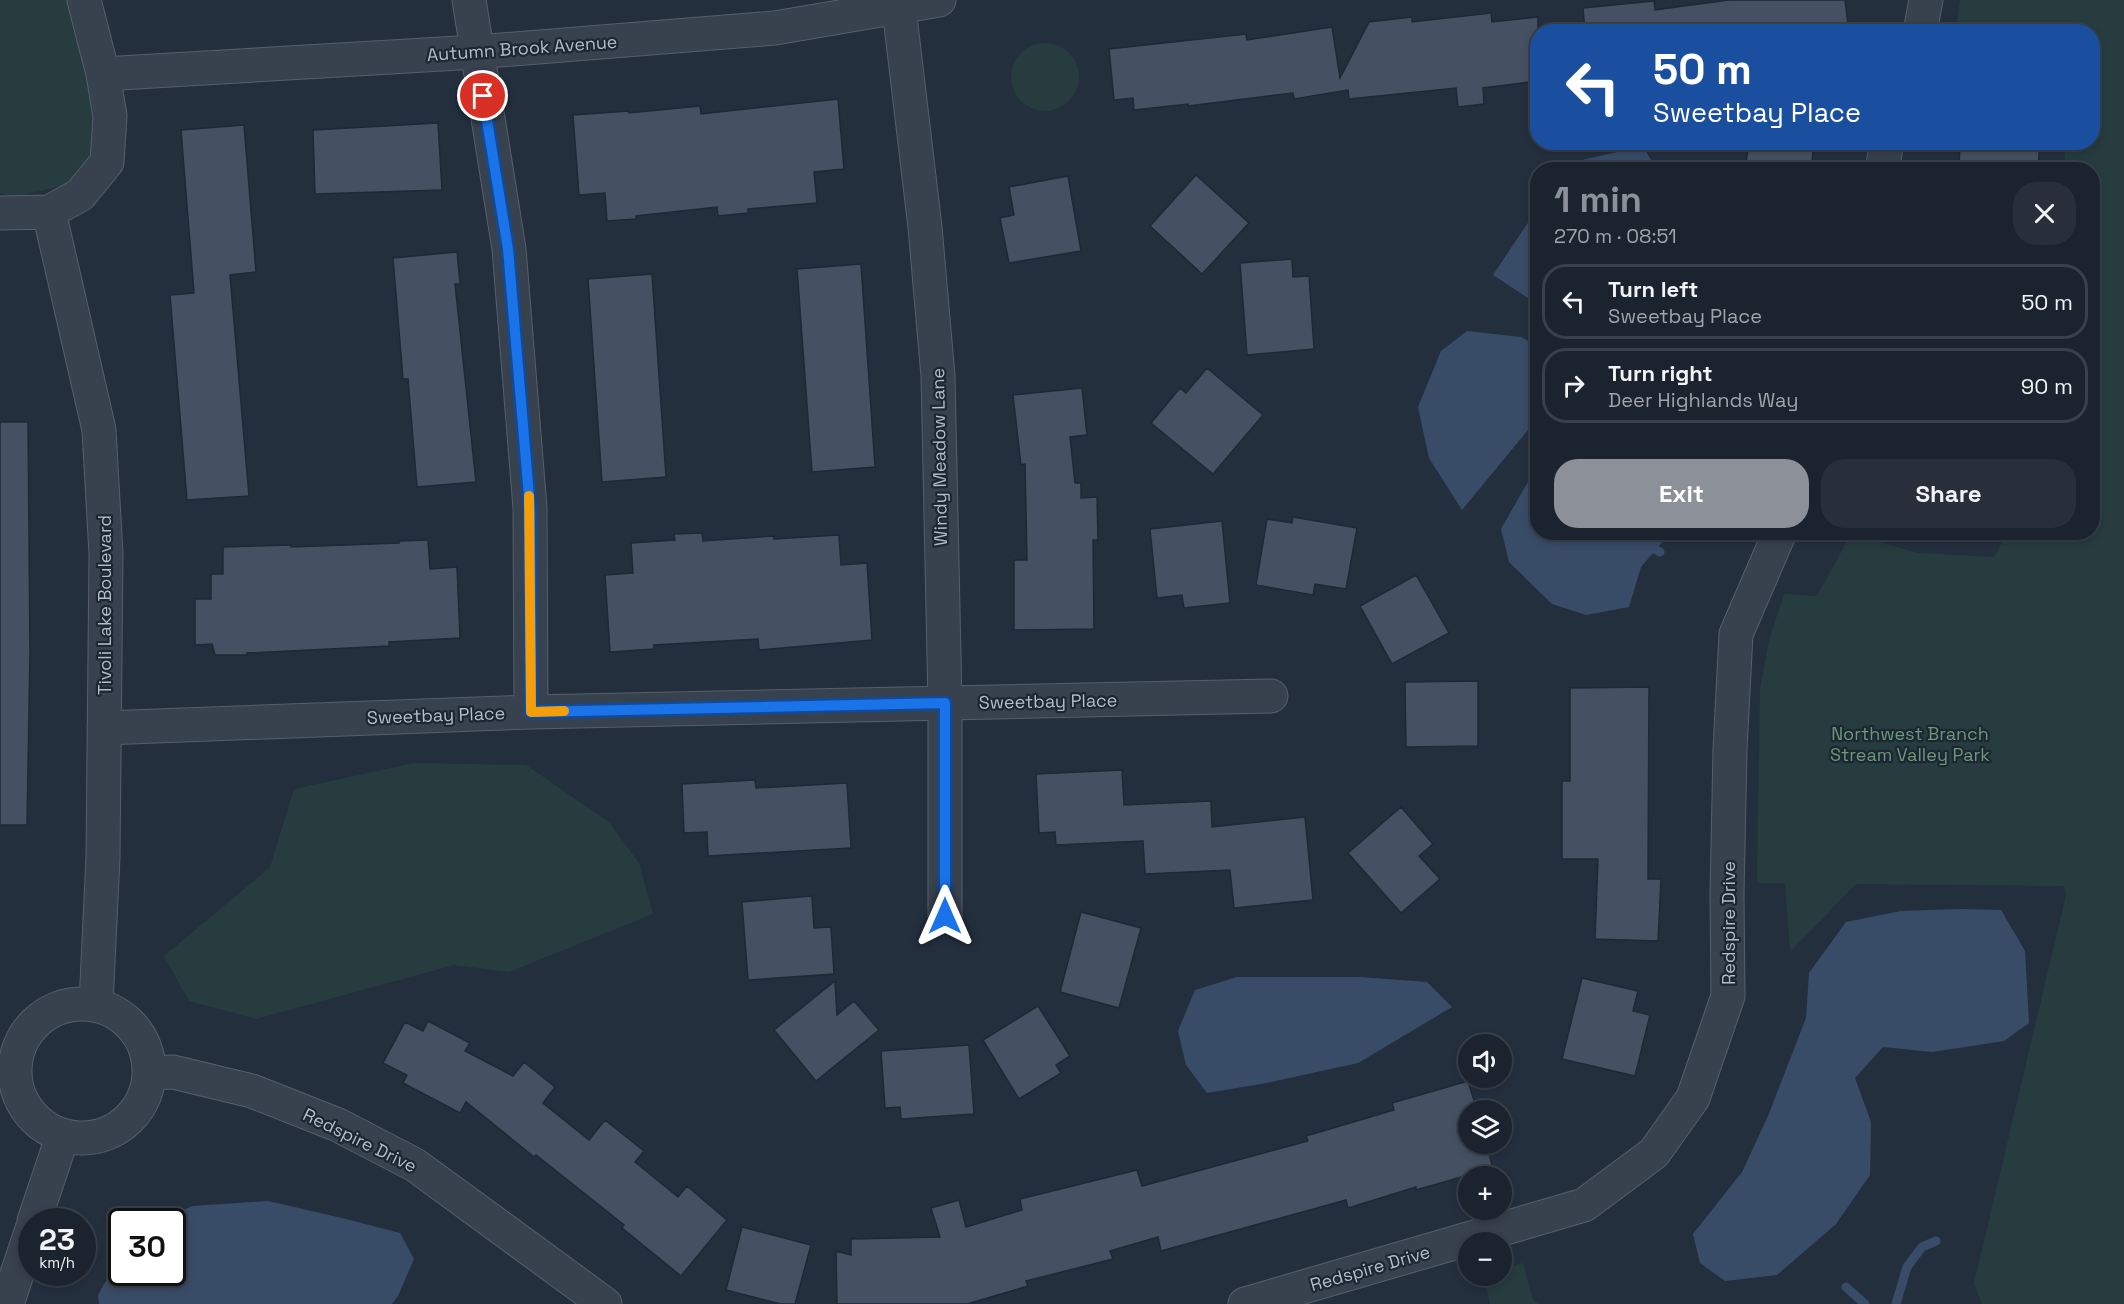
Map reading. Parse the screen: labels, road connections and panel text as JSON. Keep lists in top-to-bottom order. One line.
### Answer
{"streets":{"street":["Autumn Brook Avenue","Windy Meadow Lane","Tivoli Lake Boulevard","Sweetbay Place","Redspire Drive"]},"crossings":[["Autumn Brook Avenue","Windy Meadow Lane"],["Windy Meadow Lane","Sweetbay Place"],["Tivoli Lake Boulevard","Sweetbay Place"],["Tivoli Lake Boulevard","Redspire Drive"]],"parks":["Northwest Branch Stream Valley Park"],"page":{"turn":["50 m","Sweetbay Place"],"heading":["1 min","270 m · 08:51"],"list":[{"name":"Turn left","note":"Sweetbay Place","value":"50 m"},{"name":"Turn right","note":"Deer Highlands Way","value":"90 m"}],"buttons":["Exit","Share"],"map_buttons":["+","−"],"speed":"23 km/h","limit":"30"}}
